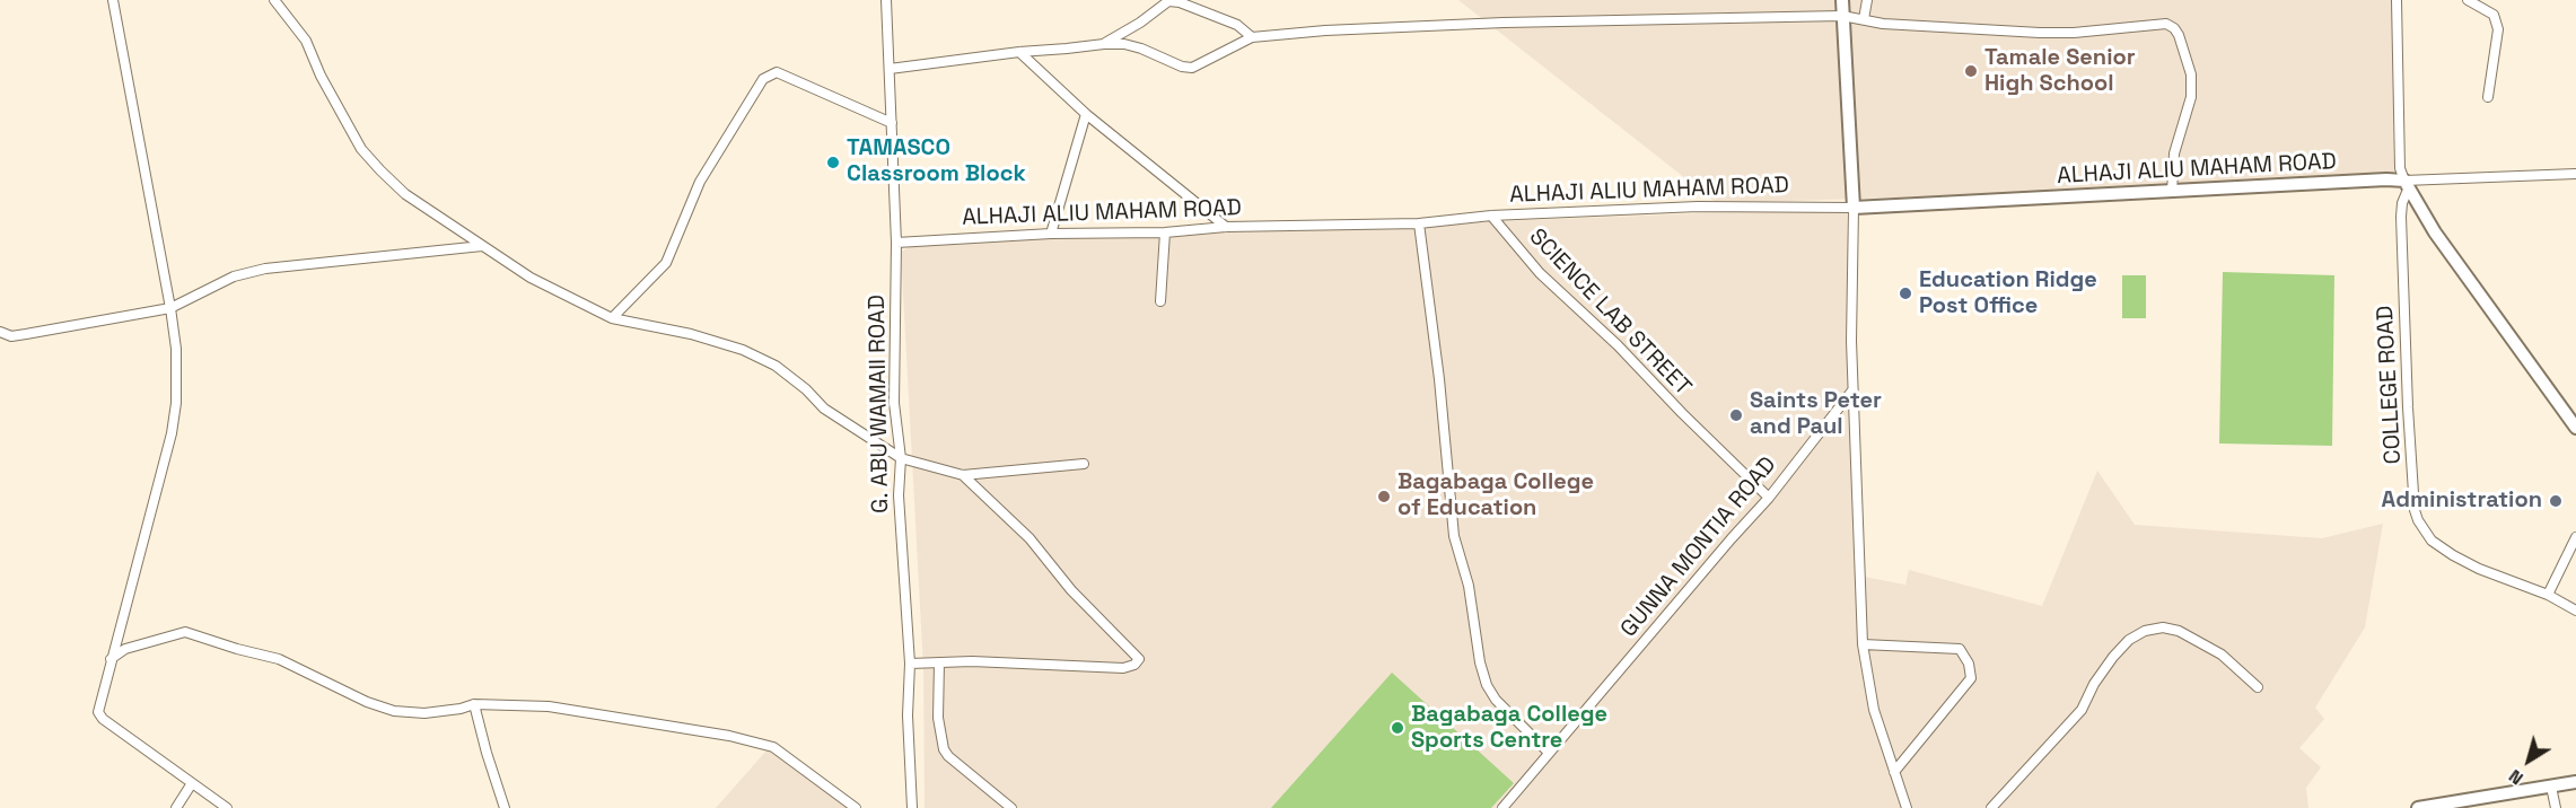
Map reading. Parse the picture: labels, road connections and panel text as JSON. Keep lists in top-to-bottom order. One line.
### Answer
{"streets":{"street":["ALHAJI ALIU MAHAM ROAD","SCIENCE LAB STREET","COLLEGE ROAD","G. ABU WAMAII ROAD","GUNNA MONTIA ROAD"]},"crossings":[["ALHAJI ALIU MAHAM ROAD","SCIENCE LAB STREET"],["ALHAJI ALIU MAHAM ROAD","COLLEGE ROAD"],["ALHAJI ALIU MAHAM ROAD","G. ABU WAMAII ROAD"],["SCIENCE LAB STREET","GUNNA MONTIA ROAD"]],"places":["Tamale Senior High School","TAMASCO Classroom Block","Education Ridge Post Office","Saints Peter and Paul","Bagabaga College of Education","Administration","Bagabaga College Sports Centre"],"north":"bottom left"}
